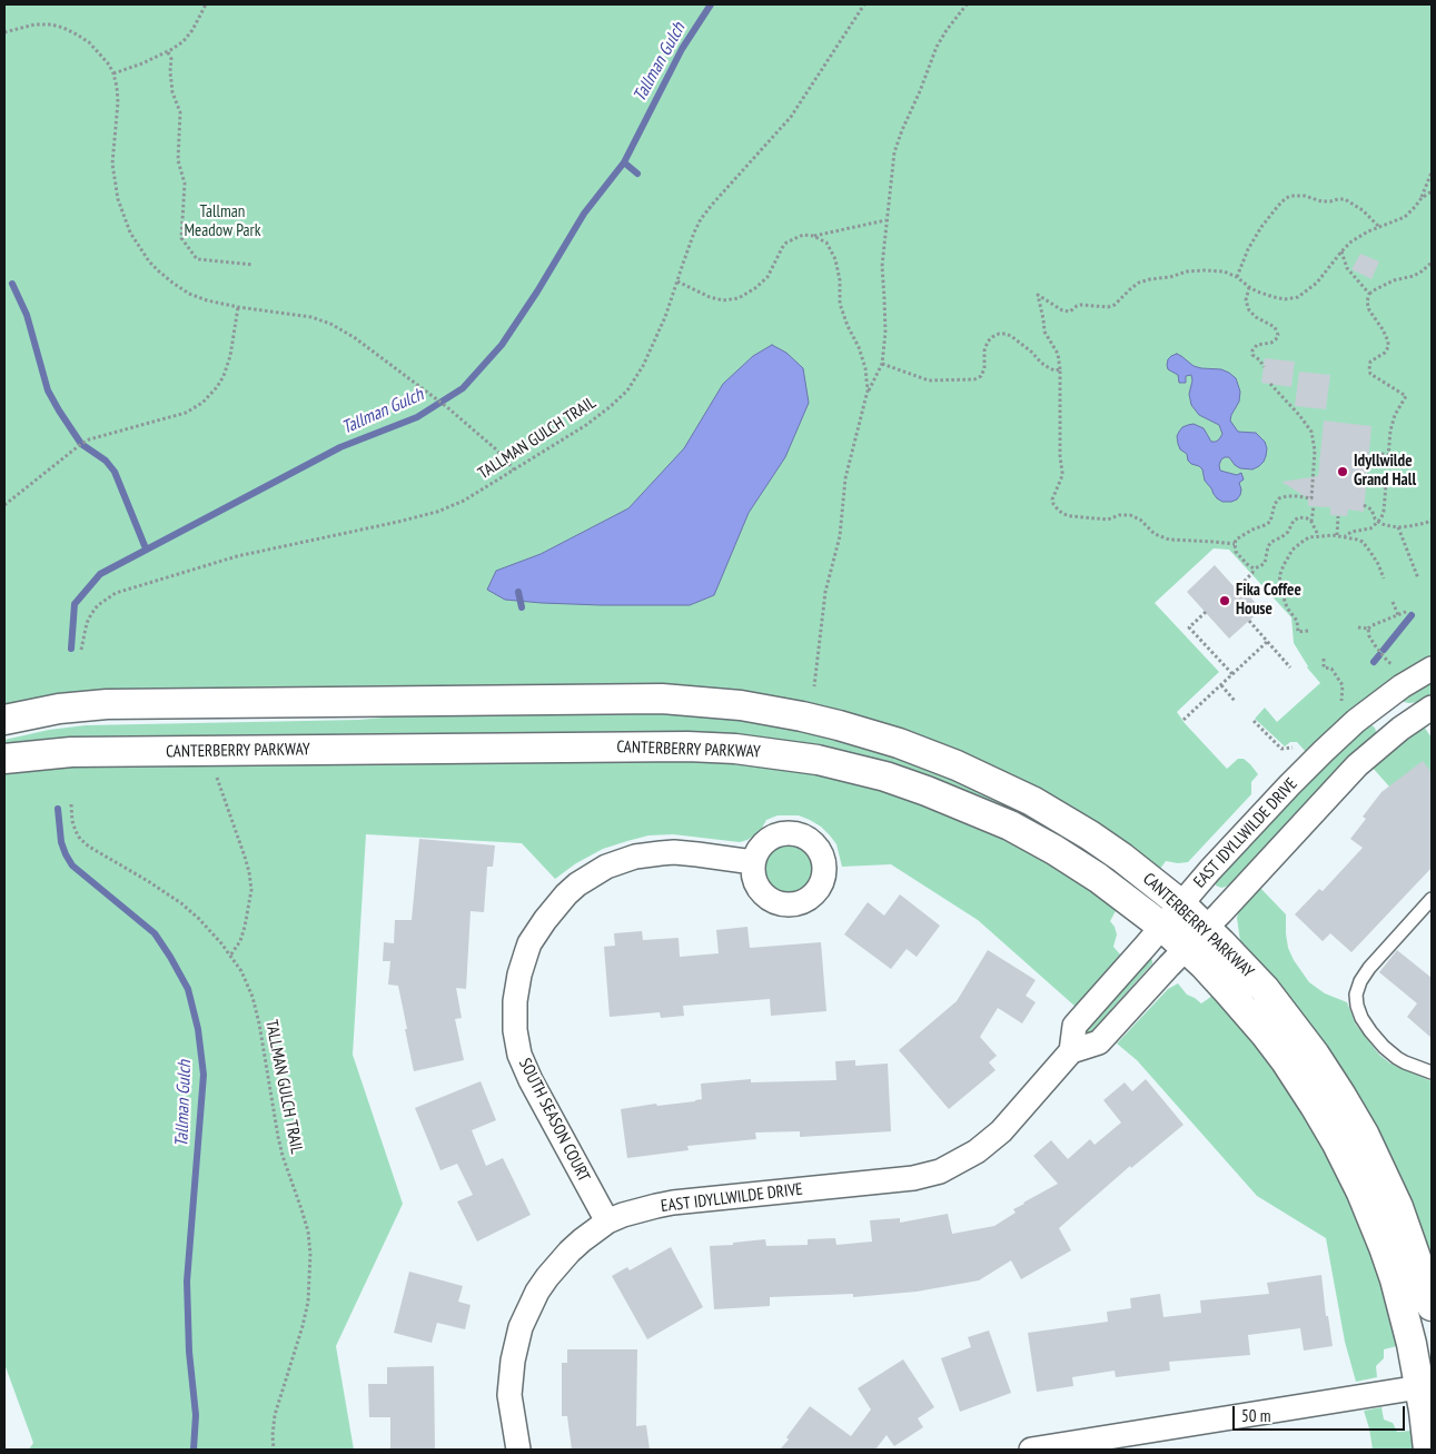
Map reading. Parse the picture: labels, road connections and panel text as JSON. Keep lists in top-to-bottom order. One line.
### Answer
{"streets":{"street":["CANTERBERRY PARKWAY","EAST IDYLLWILDE DRIVE","SOUTH SEASON COURT"],"path":["TALLMAN GULCH TRAIL"]},"crossings":[["CANTERBERRY PARKWAY","EAST IDYLLWILDE DRIVE"],["EAST IDYLLWILDE DRIVE","SOUTH SEASON COURT"]],"water":["Tallman Gulch"],"parks":["Tallman Meadow Park"],"places":["Idyllwilde Grand Hall","Fika Coffee House"],"scale_bar":"50 m"}
